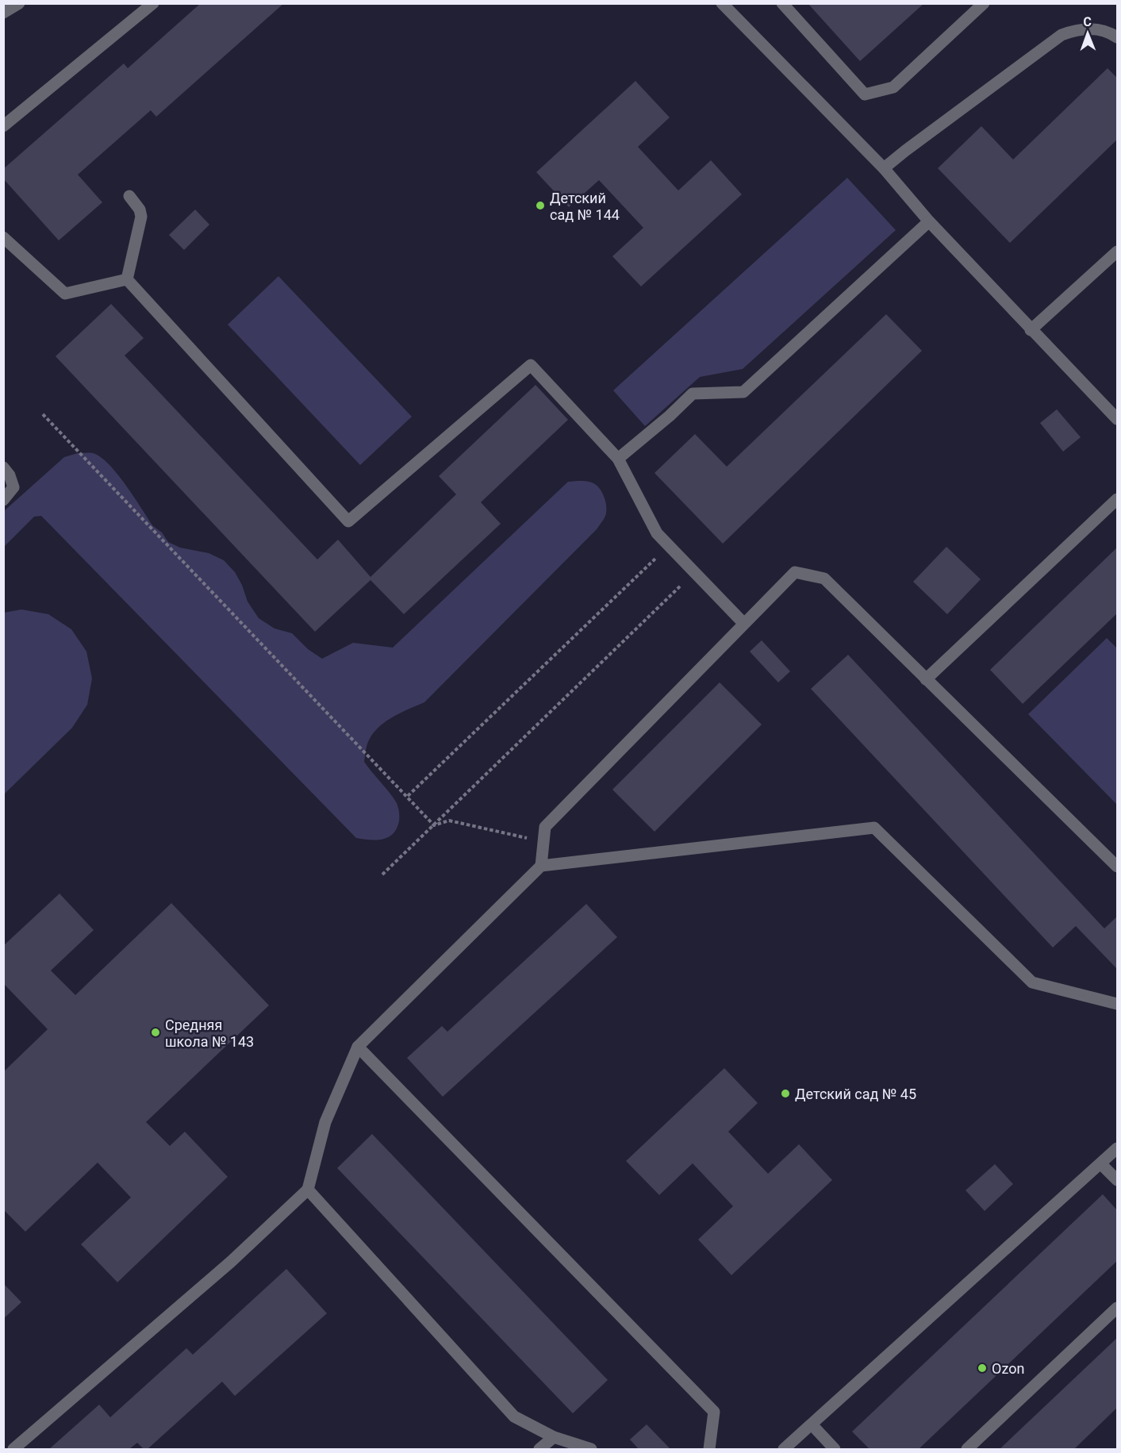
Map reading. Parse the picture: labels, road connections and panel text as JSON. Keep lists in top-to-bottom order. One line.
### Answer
{"places":["Детский сад № 144","Средняя школа № 143","Детский сад № 45","Ozon"],"north":"top"}
